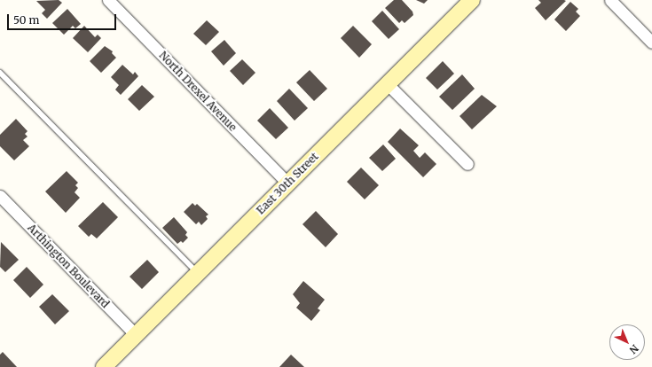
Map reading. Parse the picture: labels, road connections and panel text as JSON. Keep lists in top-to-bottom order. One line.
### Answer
{"streets":{"main road":["East 30th Street"],"street":["North Drexel Avenue","Arthington Boulevard"]},"crossings":[["North Drexel Avenue","East 30th Street"],["East 30th Street","Arthington Boulevard"]],"scale_bar":"50 m","north":"bottom right"}
